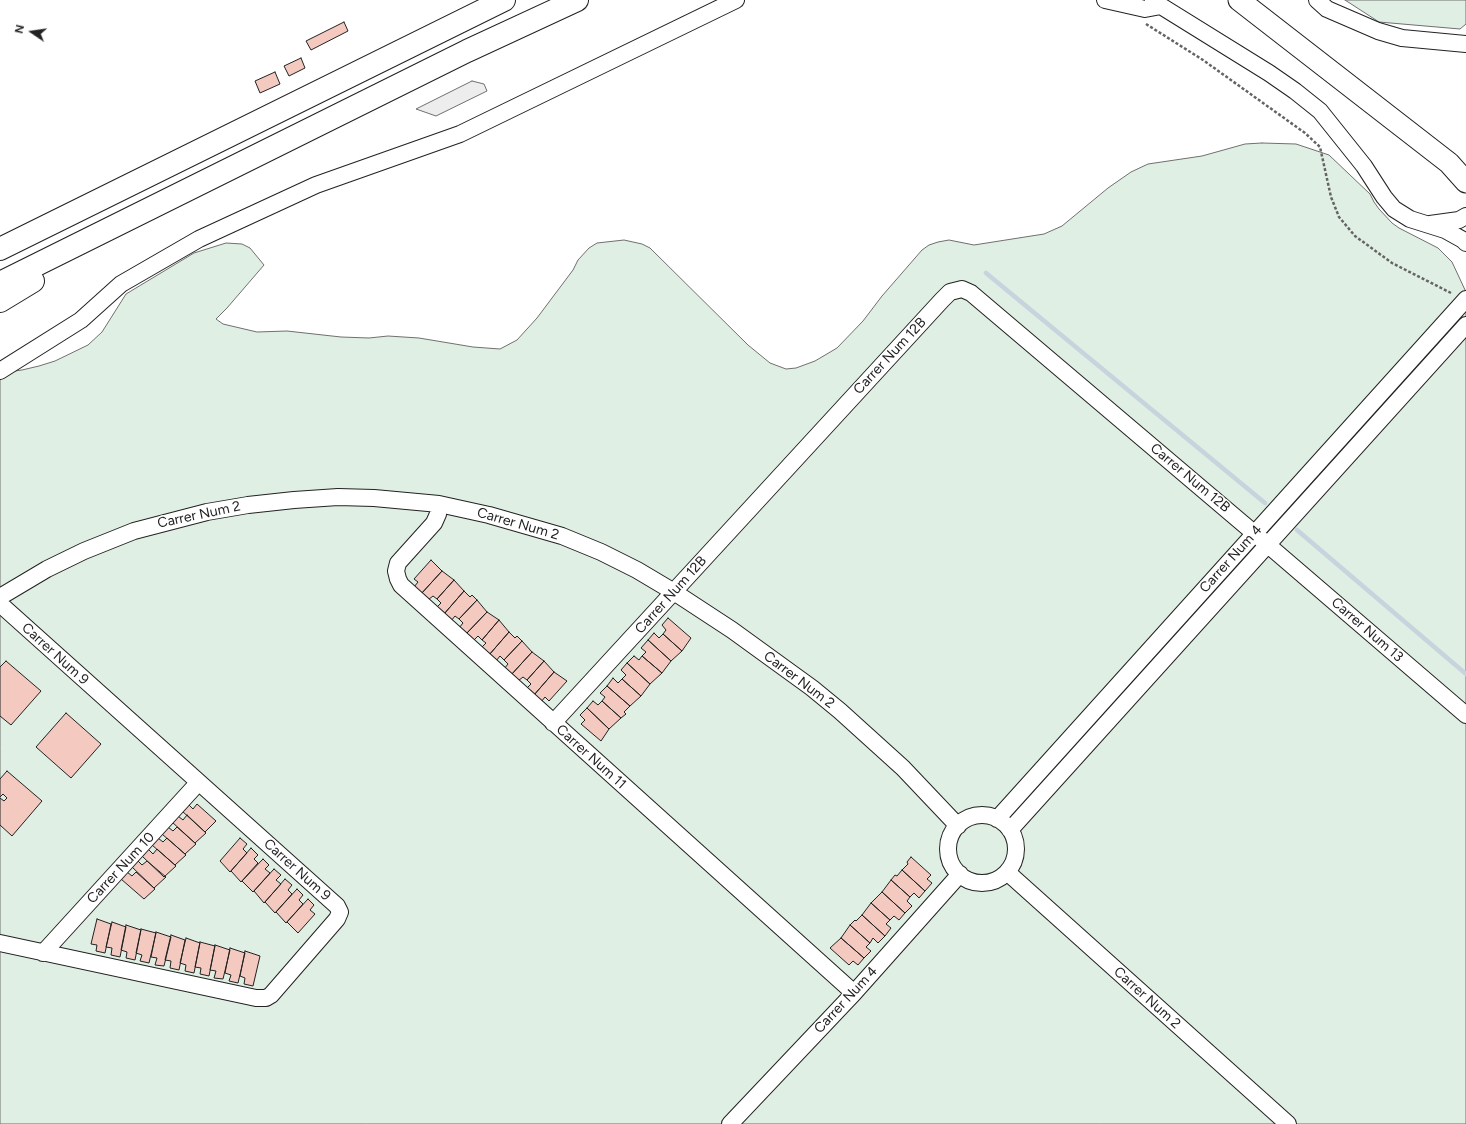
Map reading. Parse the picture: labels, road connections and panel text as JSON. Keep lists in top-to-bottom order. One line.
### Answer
{"streets":{"street":["Carrer Num 12B","Carrer Num 2","Carrer Num 4","Carrer Num 13","Carrer Num 9","Carrer Num 11","Carrer Num 10"]},"crossings":[["Carrer Num 12B","Carrer Num 2"],["Carrer Num 12B","Carrer Num 4"],["Carrer Num 12B","Carrer Num 13"],["Carrer Num 12B","Carrer Num 11"],["Carrer Num 2","Carrer Num 4"],["Carrer Num 2","Carrer Num 11"],["Carrer Num 4","Carrer Num 13"],["Carrer Num 4","Carrer Num 11"],["Carrer Num 9","Carrer Num 10"]],"north":"left"}
